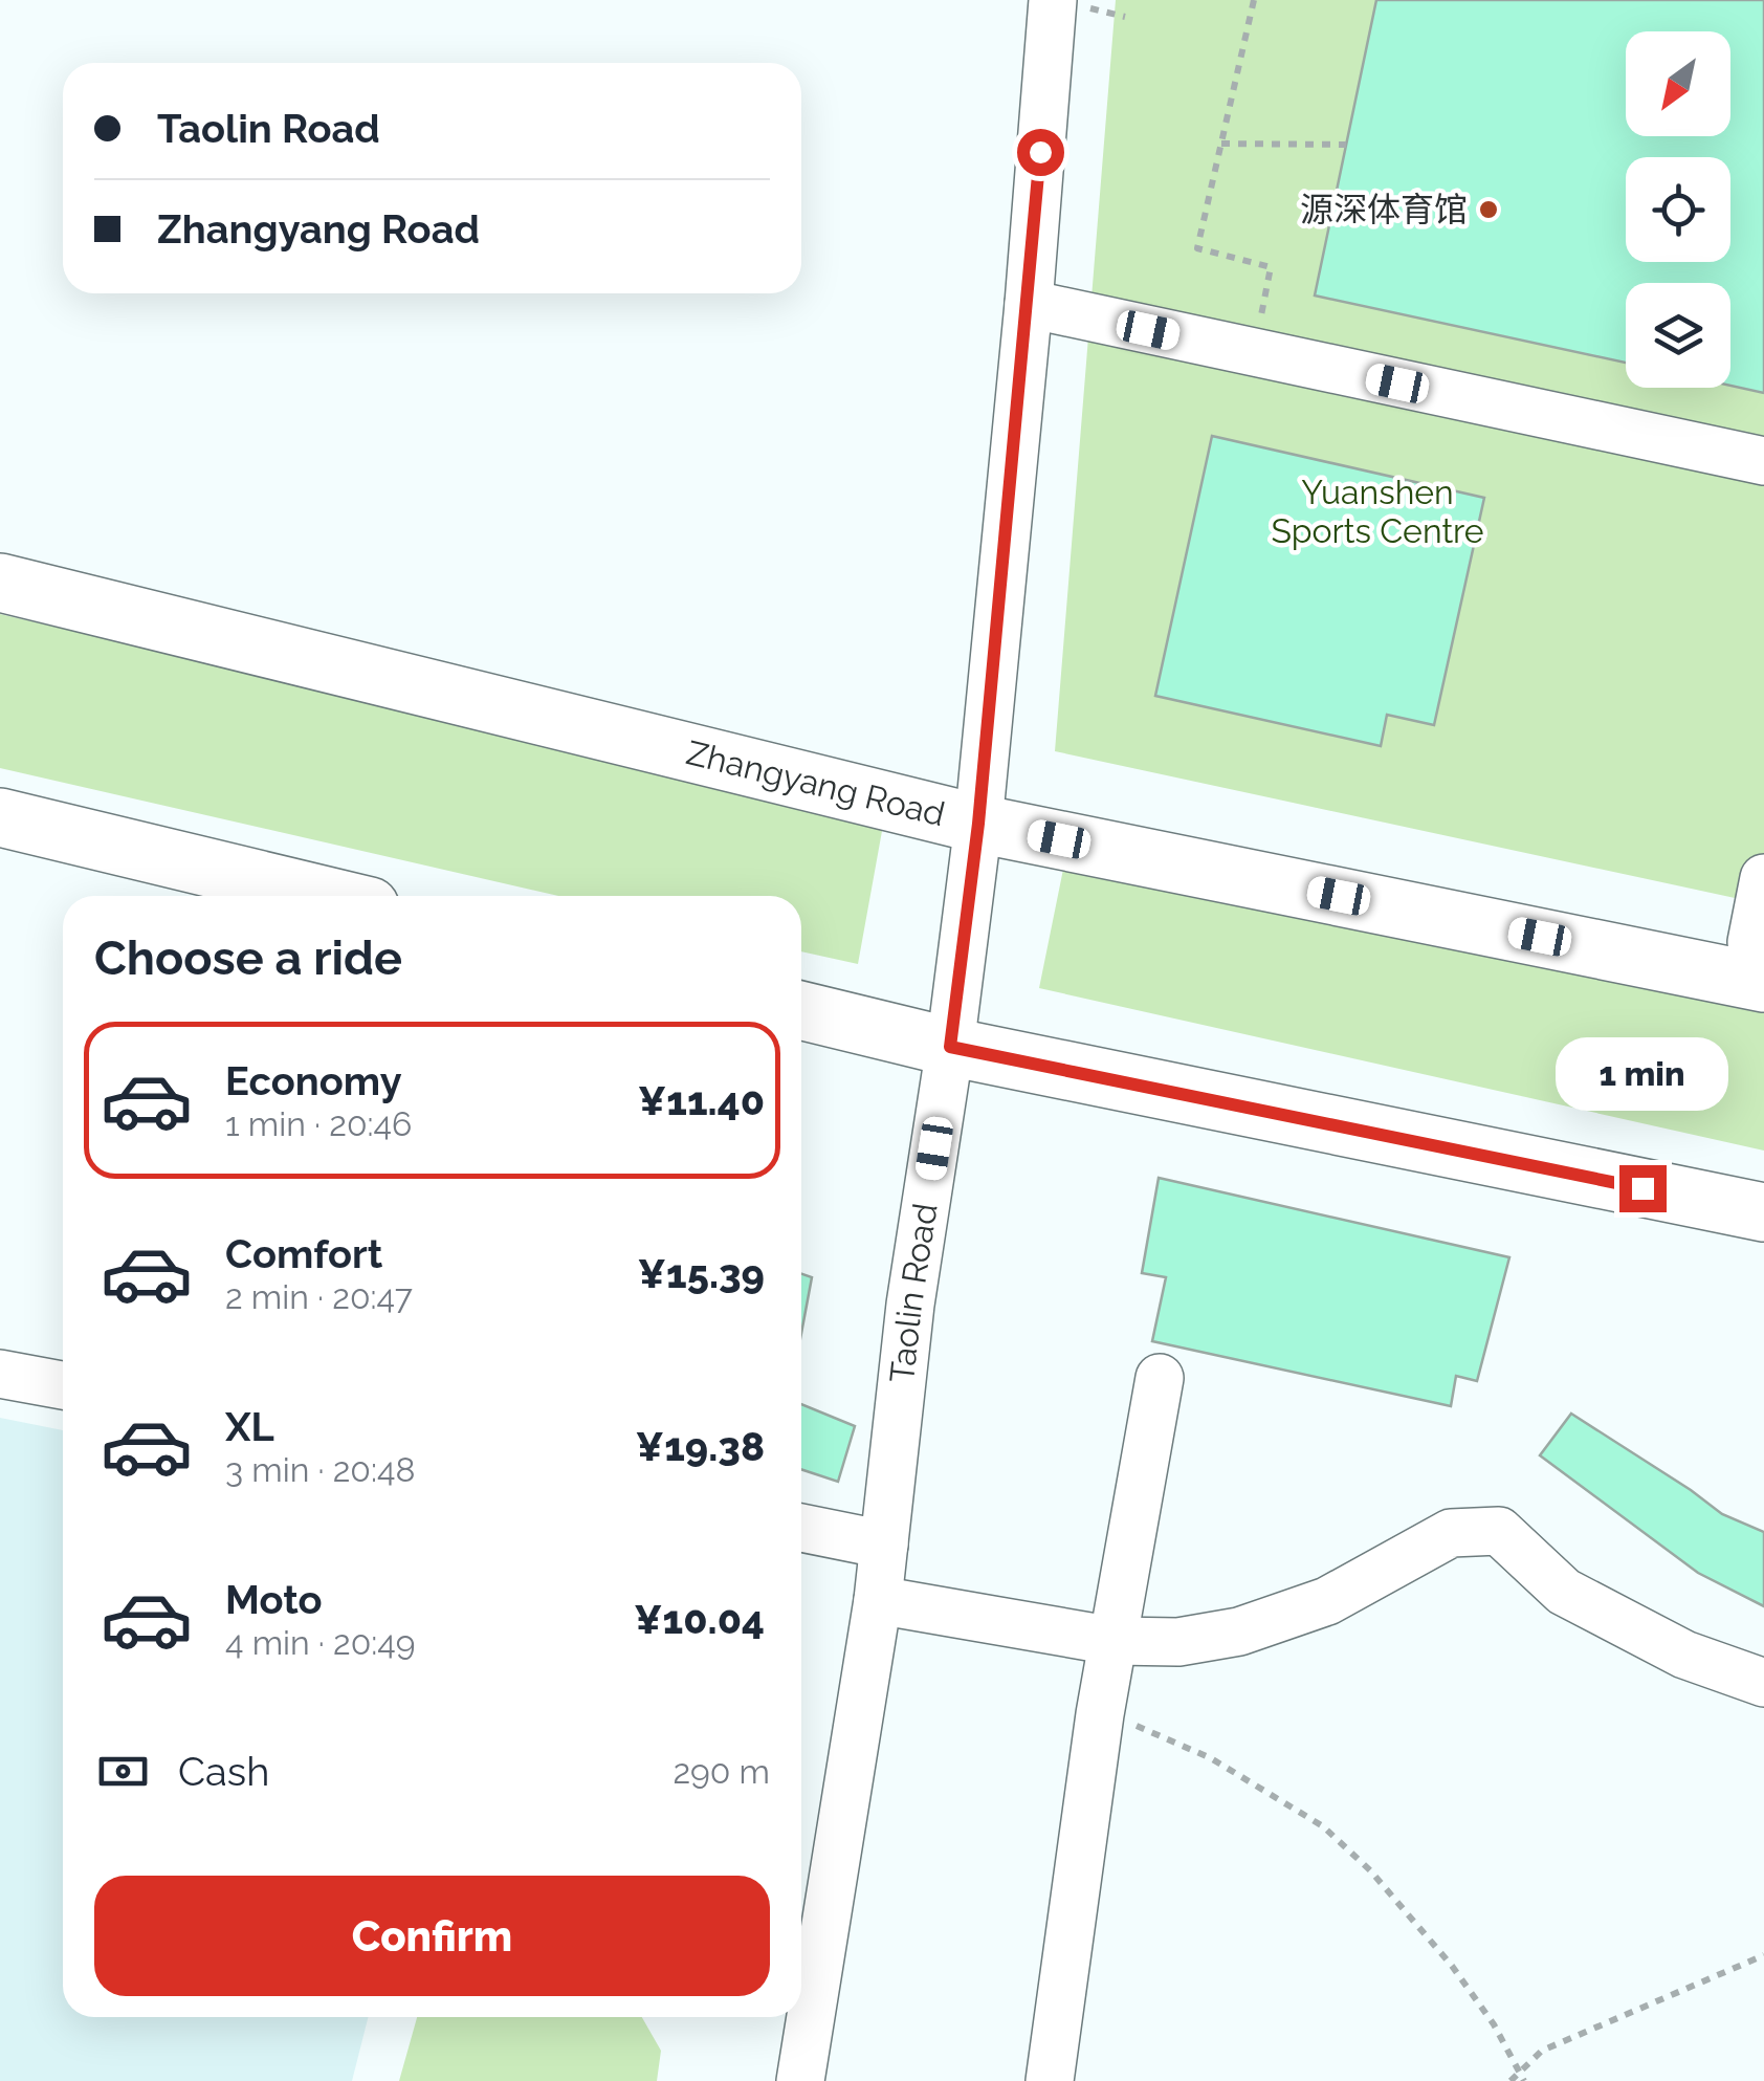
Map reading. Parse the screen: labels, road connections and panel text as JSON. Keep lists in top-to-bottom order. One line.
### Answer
{"streets":{"main road":["Zhangyang Road"],"street":["Taolin Road"]},"crossings":[["Zhangyang Road","Taolin Road"]],"parks":["Yuanshen Sports Centre"],"places":["源深体育馆"],"north":"bottom left","page":{"banner":["Taolin Road","Zhangyang Road"],"heading":"Choose a ride","list":[{"name":"Economy","note":"1 min · 20:46","value":"¥11.40"},{"name":"Comfort","note":"2 min · 20:47","value":"¥15.39"},{"name":"XL","note":"3 min · 20:48","value":"¥19.38"},{"name":"Moto","note":"4 min · 20:49","value":"¥10.04"}],"bubble":"1 min","pay":["Cash","290 m"],"buttons":"Confirm"}}
